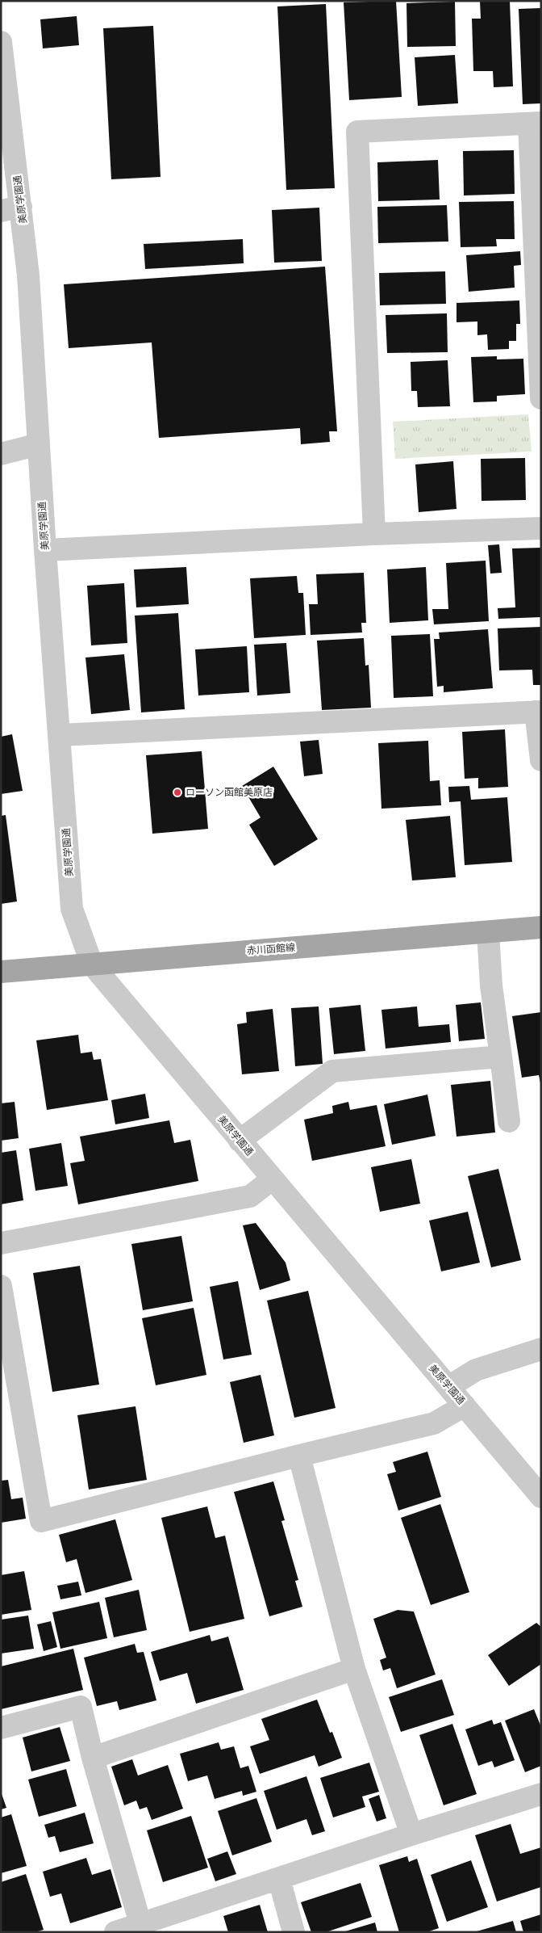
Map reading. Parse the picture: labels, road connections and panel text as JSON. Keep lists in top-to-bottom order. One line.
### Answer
{"streets":{"main road":["赤川函館線"],"street":["美原学園通"]},"crossings":[["美原学園通","赤川函館線"]],"places":["ローソン函館美原店"]}
